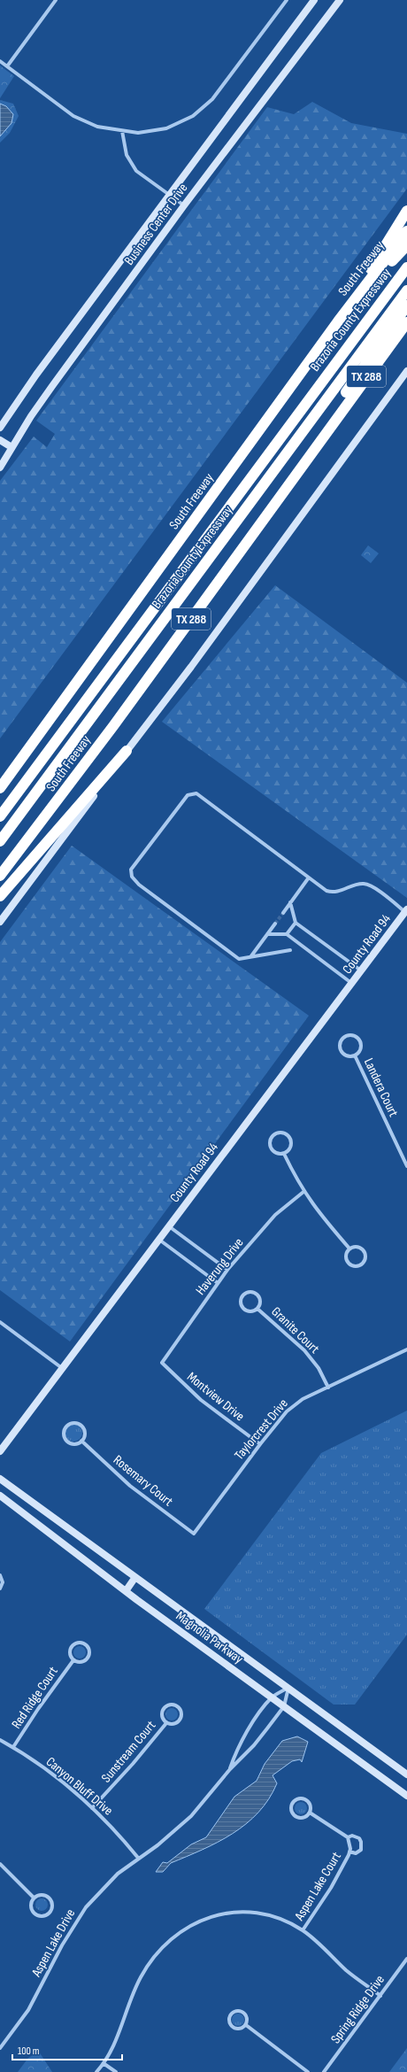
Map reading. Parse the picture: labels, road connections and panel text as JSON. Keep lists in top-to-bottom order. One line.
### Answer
{"streets":{"highway":["South Freeway","Brazoria County Expressway","TX 288"],"street":["Business Center Drive","County Road 94","Landera Court","Haverung Drive","Granite Court","Montview Drive","Taylorcrest Drive","Rosemary Court","Magnolia Parkway","Red Ridge Court","Sunstream Court","Canyon Bluff Drive","Aspen Lake Court","Aspen Lake Drive","Spring Ridge Drive"]},"crossings":[["Haverung Drive","Montview Drive"],["Granite Court","Taylorcrest Drive"],["Montview Drive","Taylorcrest Drive"],["Taylorcrest Drive","Rosemary Court"],["Magnolia Parkway","Aspen Lake Drive"],["Red Ridge Court","Canyon Bluff Drive"],["Sunstream Court","Canyon Bluff Drive"],["Canyon Bluff Drive","Aspen Lake Drive"]],"scale_bar":"100 m"}
